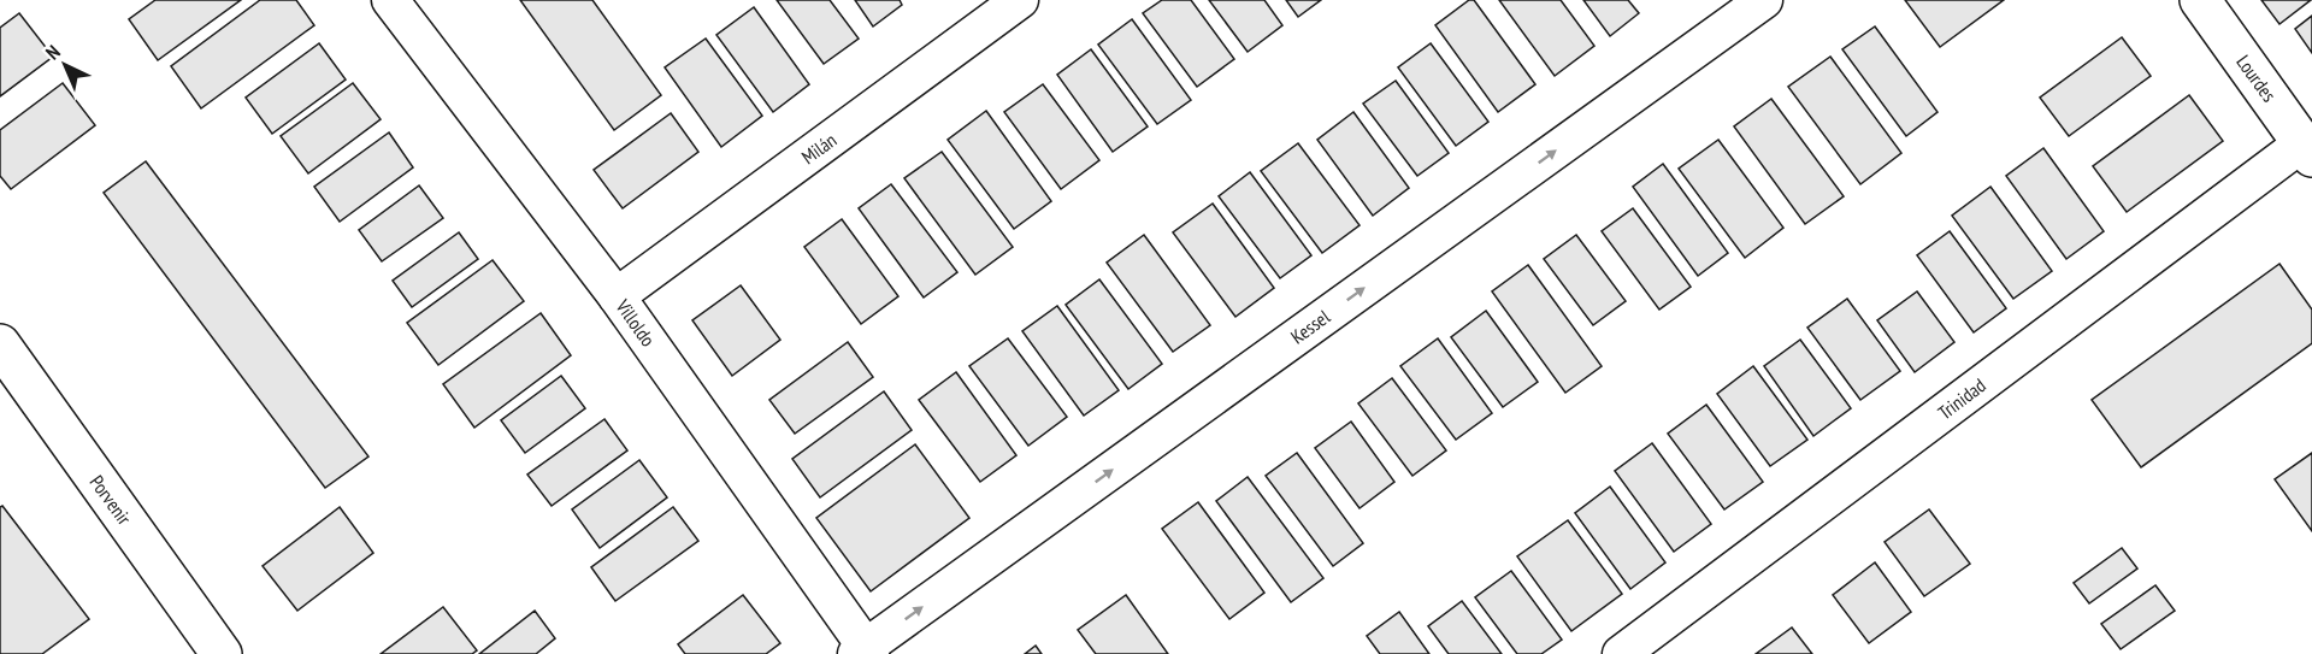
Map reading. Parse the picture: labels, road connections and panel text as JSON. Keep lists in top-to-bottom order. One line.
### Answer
{"streets":{"main road":["Lourdes","Porvenir"],"street":["Milán","Villoldo","Kessel","Trinidad"]},"crossings":[["Lourdes","Trinidad"],["Milán","Villoldo"],["Villoldo","Kessel"]],"one_way":["Kessel"],"north":"top left"}
